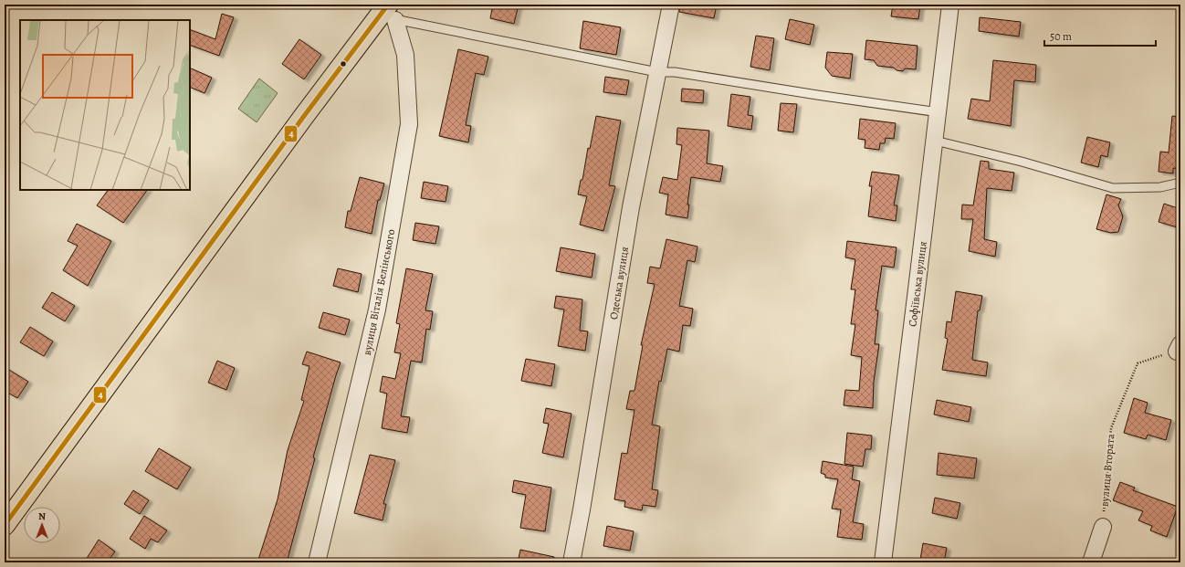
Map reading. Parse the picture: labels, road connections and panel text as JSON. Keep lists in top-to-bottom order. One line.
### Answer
{"streets":{"street":["Одеська вулиця","Софіївська вулиця","вулиця Віталія Белінського"],"path":["вулиця Втората"]},"lines":["transit line 4"],"scale_bar":"50 m","north":"top"}
